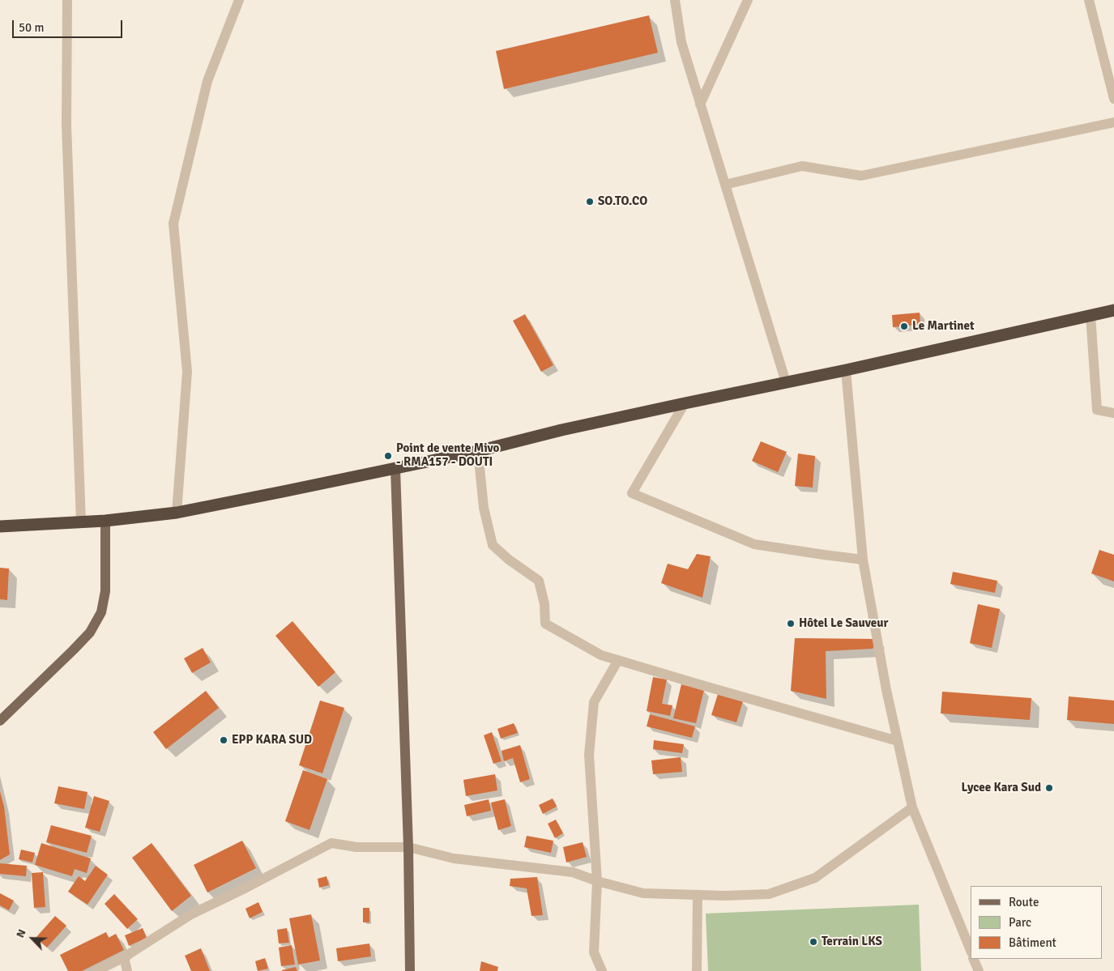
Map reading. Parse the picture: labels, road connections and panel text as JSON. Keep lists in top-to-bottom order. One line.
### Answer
{"places":["SO.TO.CO","Le Martinet","Point de vente Mivo - RMA157 - DOUTI","Hôtel Le Sauveur","EPP KARA SUD","Lycee Kara Sud","Terrain LKS"],"legend":["Route","Parc","Bâtiment"],"scale_bar":"50 m","north":"top left"}
